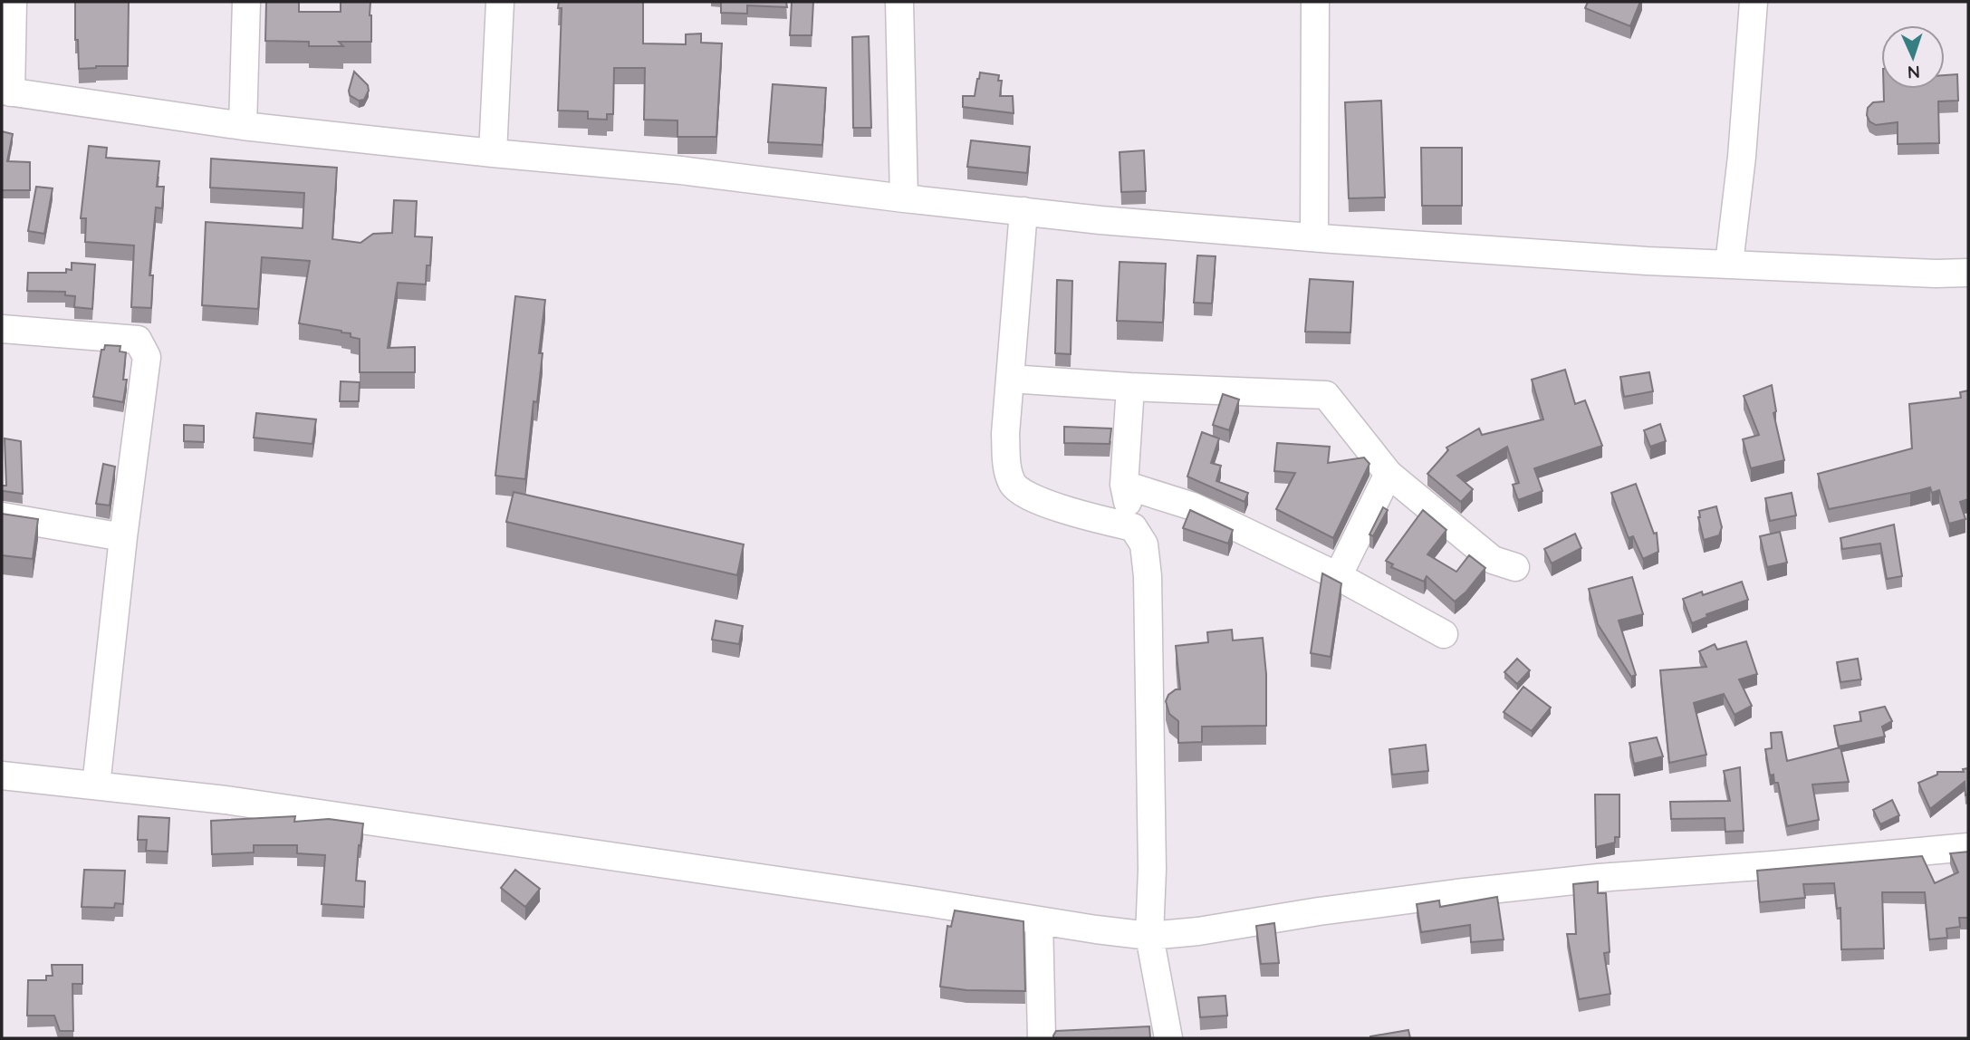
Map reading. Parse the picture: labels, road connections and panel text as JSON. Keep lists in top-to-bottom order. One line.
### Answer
{"north":"bottom"}
